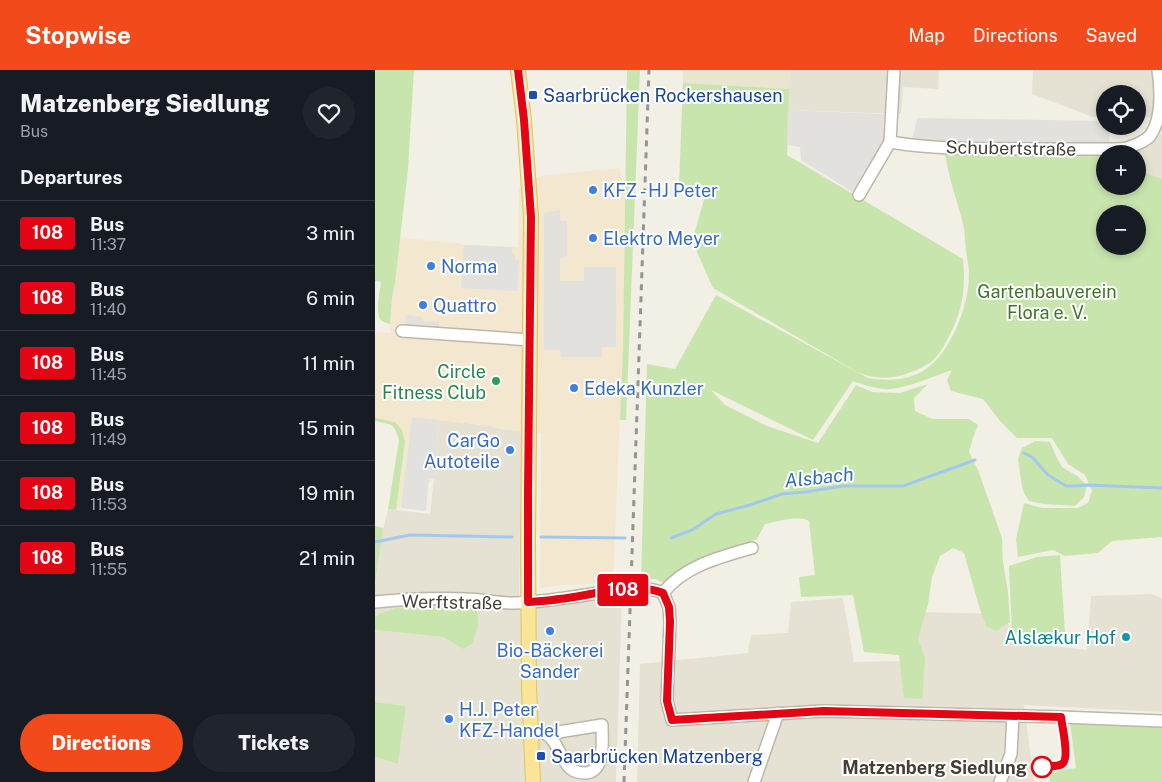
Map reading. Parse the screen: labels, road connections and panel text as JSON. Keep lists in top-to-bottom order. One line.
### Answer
{"streets":{"street":["Schubertstraße","Werftstraße"]},"water":["Alsbach"],"parks":["Gartenbauverein Flora e. V."],"places":{"transit":["Saarbrücken Rockershausen","Saarbrücken Matzenberg"],"other":["KFZ - HJ Peter","Elektro Meyer","Norma","Quattro","Circle Fitness Club","Edeka Kunzler","CarGo Autoteile","Bio-Bäckerei Sander","Alslækur Hof","H.J. Peter KFZ-Handel","Matzenberg Siedlung"]},"lines":["bus line 108"],"page":{"header":"Stopwise","nav":["Map","Directions","Saved"],"heading":[["Matzenberg Siedlung","Bus"],"Departures"],"on_map":"108","map_buttons":["+","−"],"list":[{"mark":"108","name":"Bus","note":"11:37","value":"3 min"},{"mark":"108","name":"Bus","note":"11:40","value":"6 min"},{"mark":"108","name":"Bus","note":"11:45","value":"11 min"},{"mark":"108","name":"Bus","note":"11:49","value":"15 min"},{"mark":"108","name":"Bus","note":"11:53","value":"19 min"},{"mark":"108","name":"Bus","note":"11:55","value":"21 min"}],"buttons":["Directions","Tickets"]}}
